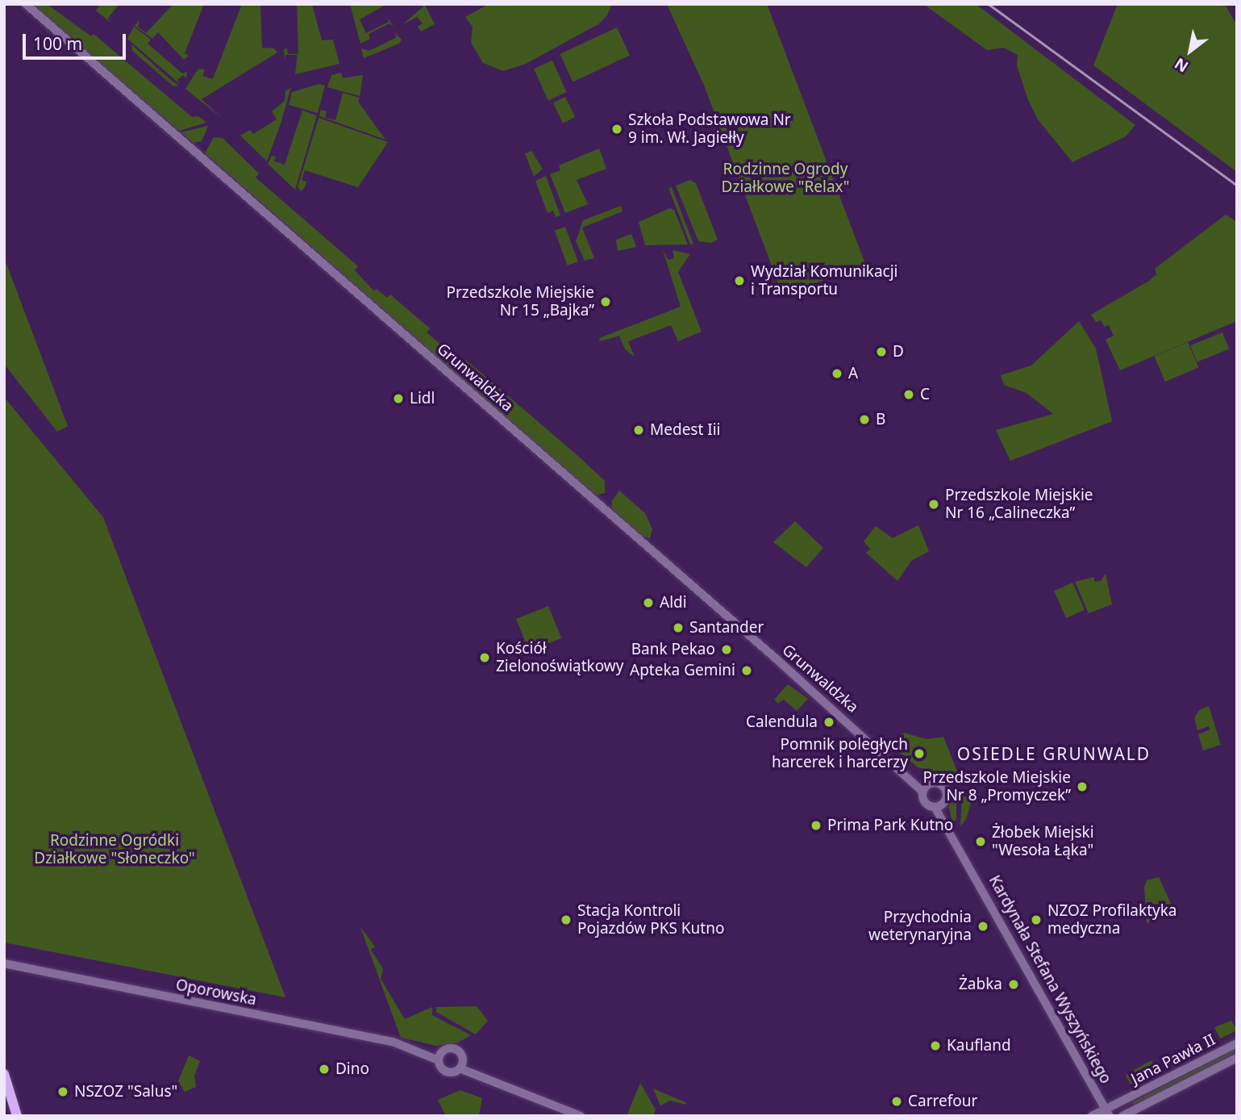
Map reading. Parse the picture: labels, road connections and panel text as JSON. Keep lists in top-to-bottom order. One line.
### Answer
{"streets":{"street":["Grunwaldzka","Kardynała Stefana Wyszyńskiego","Oporowska","Jana Pawła II"]},"crossings":[["Grunwaldzka","Kardynała Stefana Wyszyńskiego"],["Kardynała Stefana Wyszyńskiego","Jana Pawła II"]],"districts":["OSIEDLE GRUNWALD"],"parks":["Rodzinne Ogrody Działkowe \"Relax\"","Rodzinne Ogródki Działkowe \"Słoneczko\""],"places":["Szkoła Podstawowa Nr 9 im. Wł. Jagiełły","Wydział Komunikacji i Transportu","Przedszkole Miejskie Nr 15 „Bajka”","D","A","C","Lidl","B","Medest Iii","Przedszkole Miejskie Nr 16 „Calineczka”","Aldi","Santander","Bank Pekao","Kościół Zielonoświątkowy","Apteka Gemini","Calendula","Pomnik poległych harcerek i harcerzy","Przedszkole Miejskie Nr 8 „Promyczek”","Prima Park Kutno","Żłobek Miejski \"Wesoła Łąka\"","Stacja Kontroli Pojazdów PKS Kutno","NZOZ Profilaktyka medyczna","Przychodnia weterynaryjna","Żabka","Kaufland","Dino","NSZOZ \"Salus\"","Carrefour"],"scale_bar":"100 m","north":"bottom left"}
